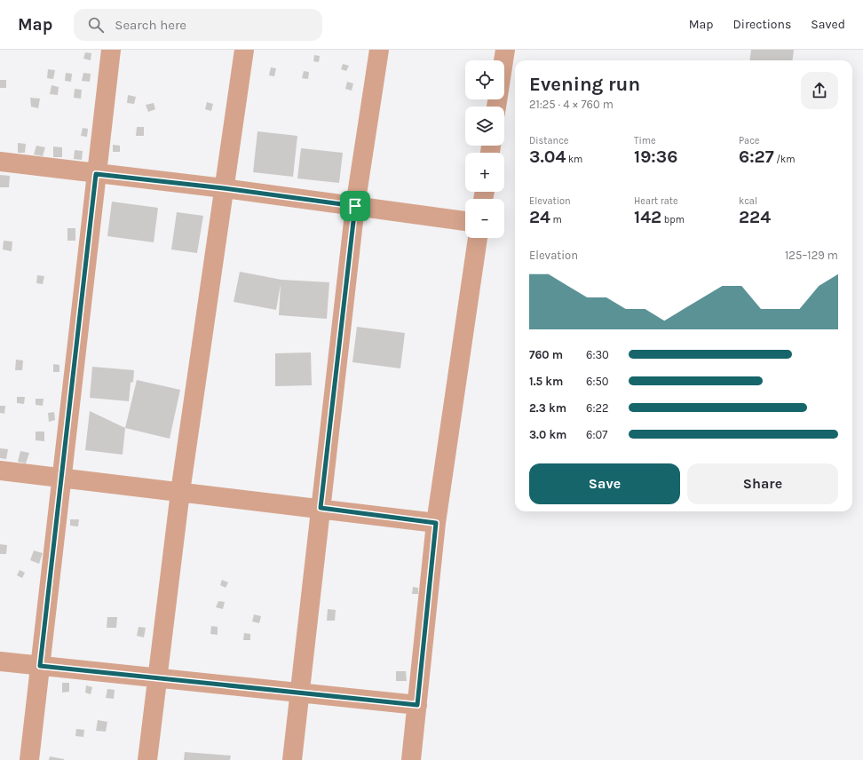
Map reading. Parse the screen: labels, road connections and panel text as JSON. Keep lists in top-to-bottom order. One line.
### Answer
{"page":{"header":"Map","search":"Search here","nav":["Map","Directions","Saved"],"map_buttons":["+","−"],"heading":["Evening run","21:25 · 4 × 760 m"],"stats":[["Distance","3.04 km"],["Time","19:36"],["Pace","6:27 /km"],["Elevation","24 m"],["Heart rate","142 bpm"],["kcal","224"]],"chart":["Elevation","125–129 m"],"list":[{"name":"760 m","note":"6:30"},{"name":"1.5 km","note":"6:50"},{"name":"2.3 km","note":"6:22"},{"name":"3.0 km","note":"6:07"}],"buttons":["Save","Share"]}}
